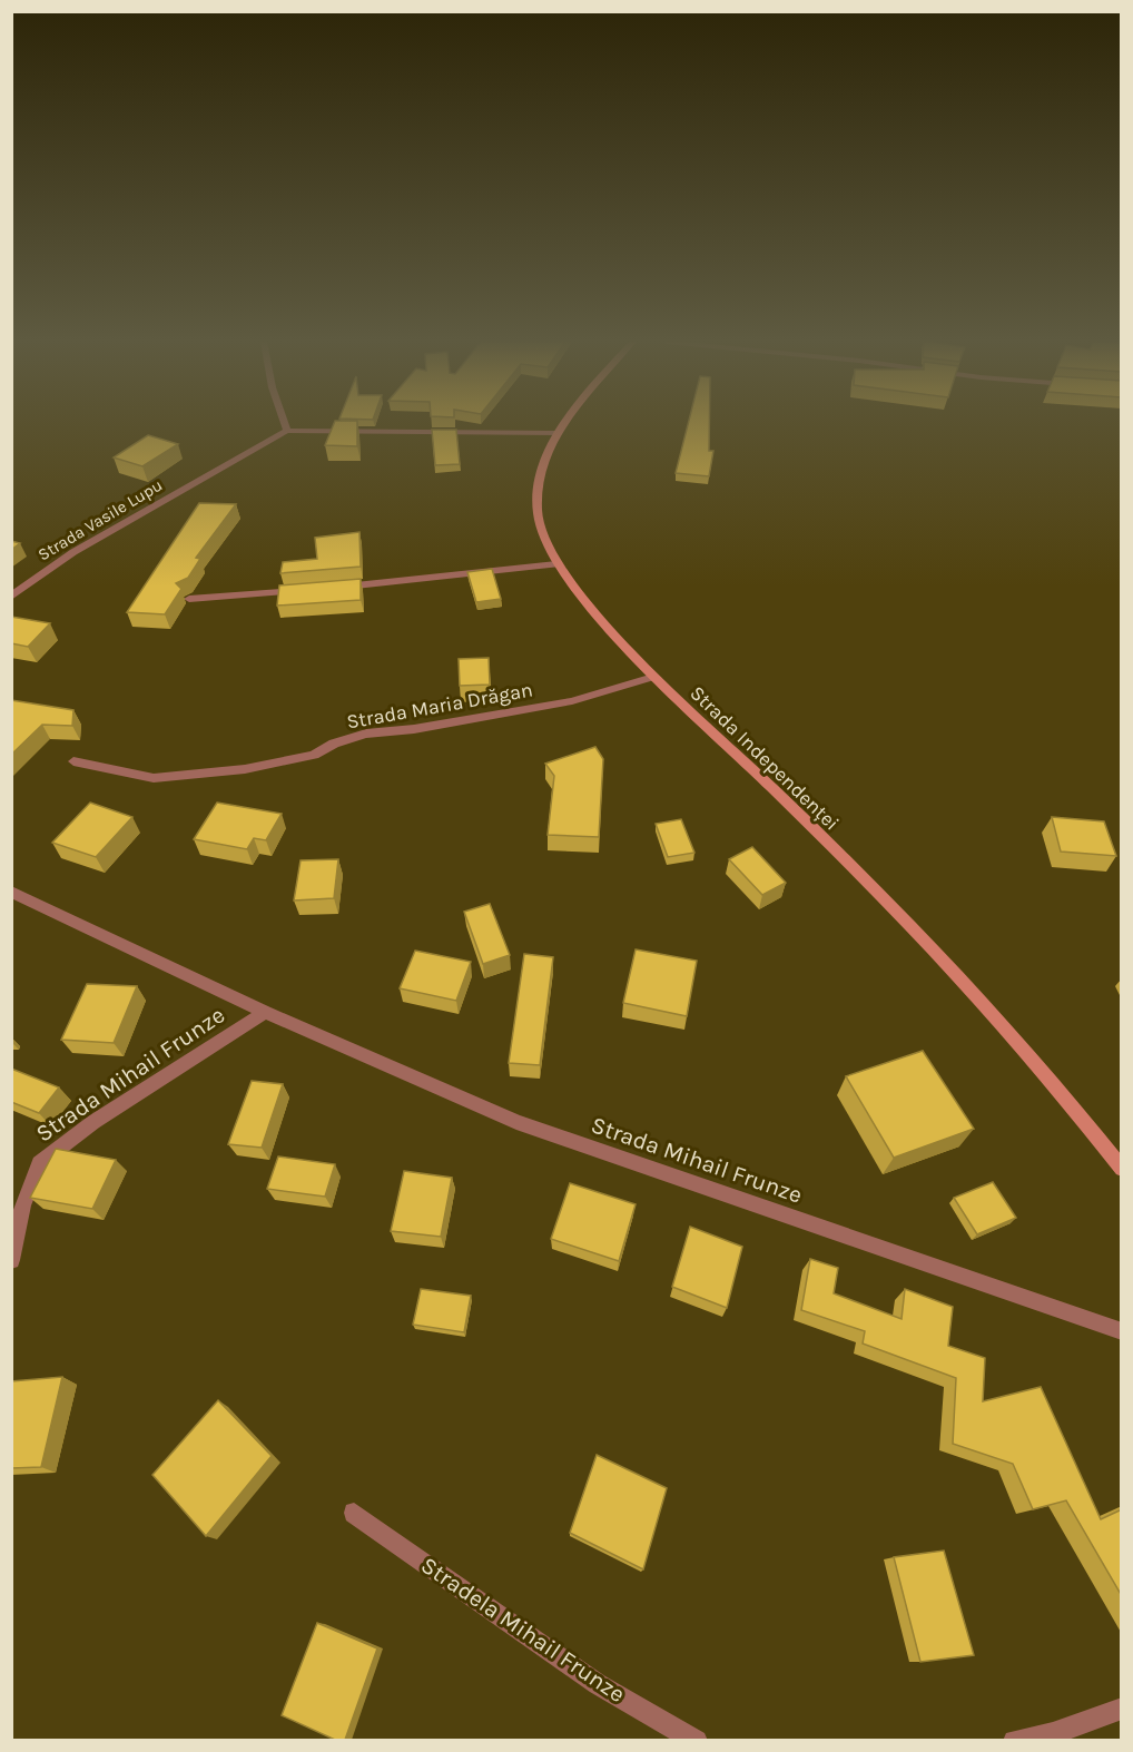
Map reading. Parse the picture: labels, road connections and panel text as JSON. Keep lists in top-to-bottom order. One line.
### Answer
{"streets":{"main road":["Strada Independenței"],"street":["Strada Vasile Lupu","Strada Maria Drăgan","Strada Mihail Frunze","Stradela Mihail Frunze"]},"crossings":[["Strada Maria Drăgan","Strada Independenței"]]}
